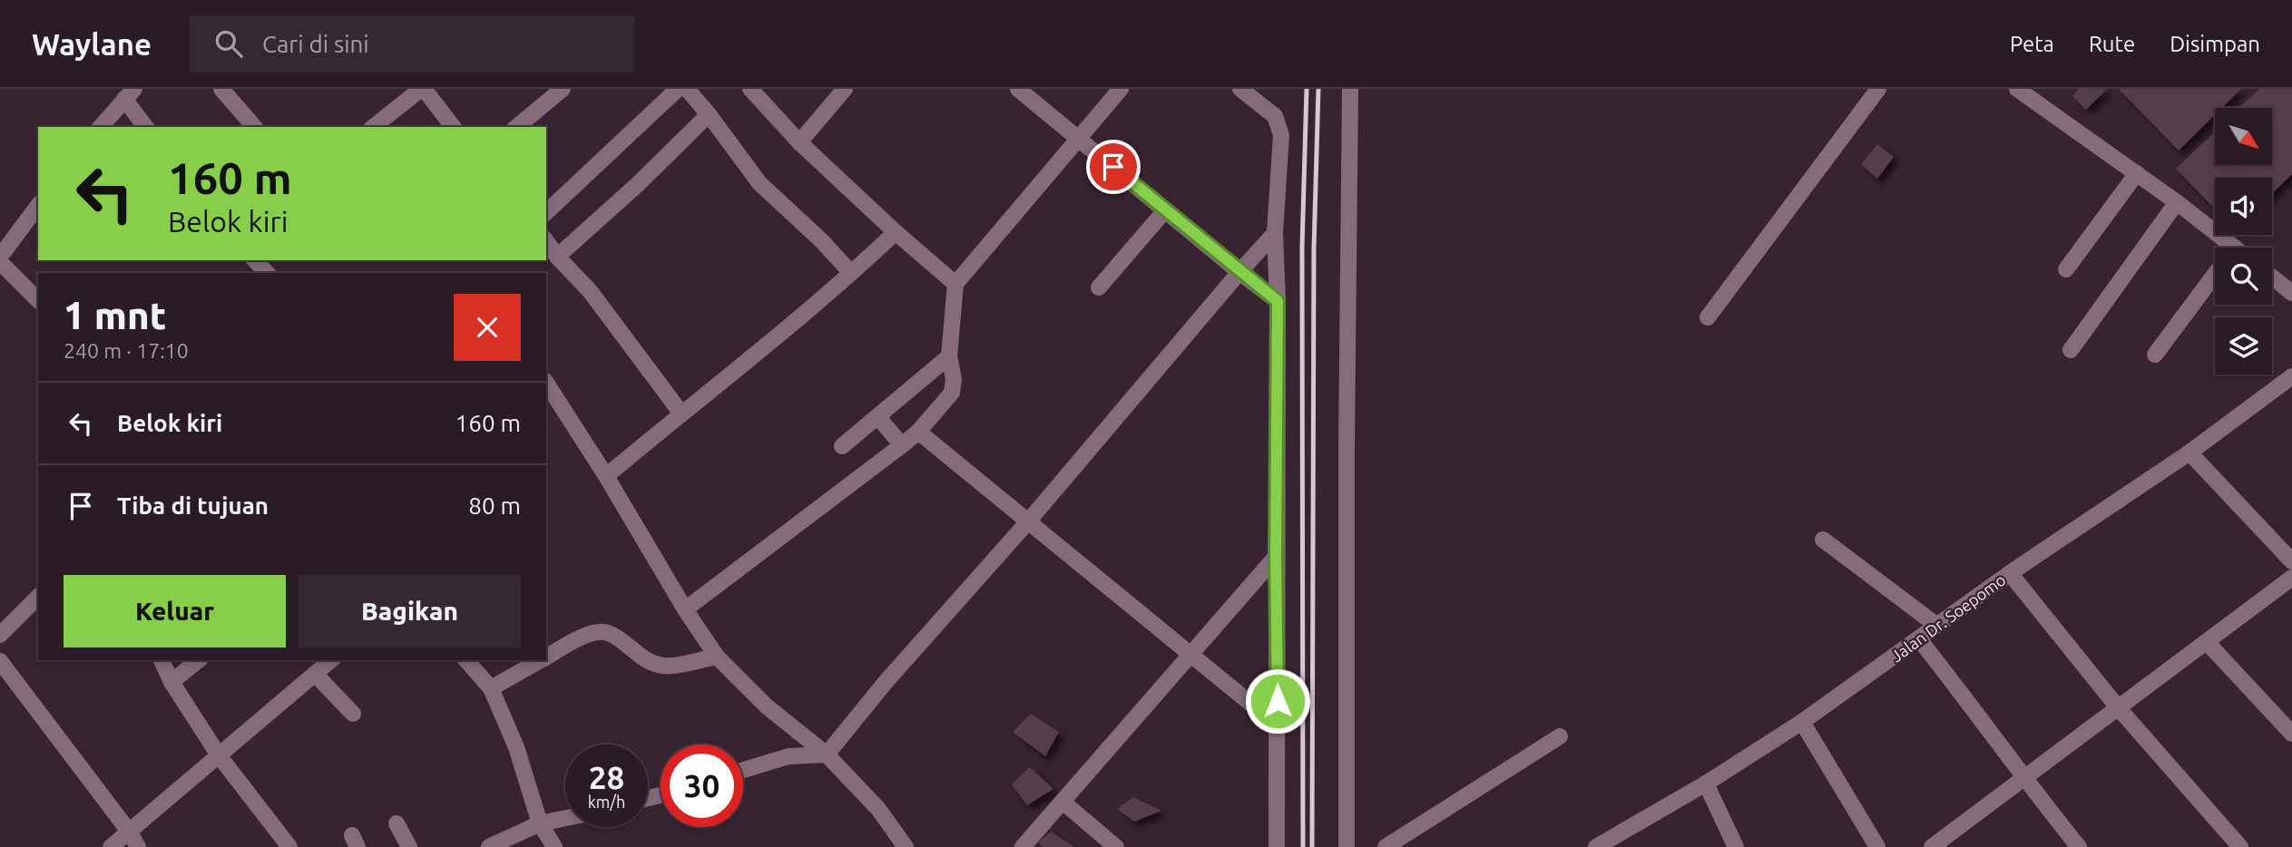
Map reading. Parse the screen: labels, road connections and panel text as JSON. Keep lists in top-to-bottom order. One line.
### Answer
{"streets":{"street":["Jalan Dr. Soepomo"]},"north":"bottom right","page":{"header":"Waylane","search":"Cari di sini","nav":["Peta","Rute","Disimpan"],"turn":["160 m","Belok kiri"],"heading":["1 mnt","240 m · 17:10"],"list":[{"name":"Belok kiri","value":"160 m"},{"name":"Tiba di tujuan","value":"80 m"}],"buttons":["Keluar","Bagikan"],"speed":"28 km/h","limit":"30"}}
